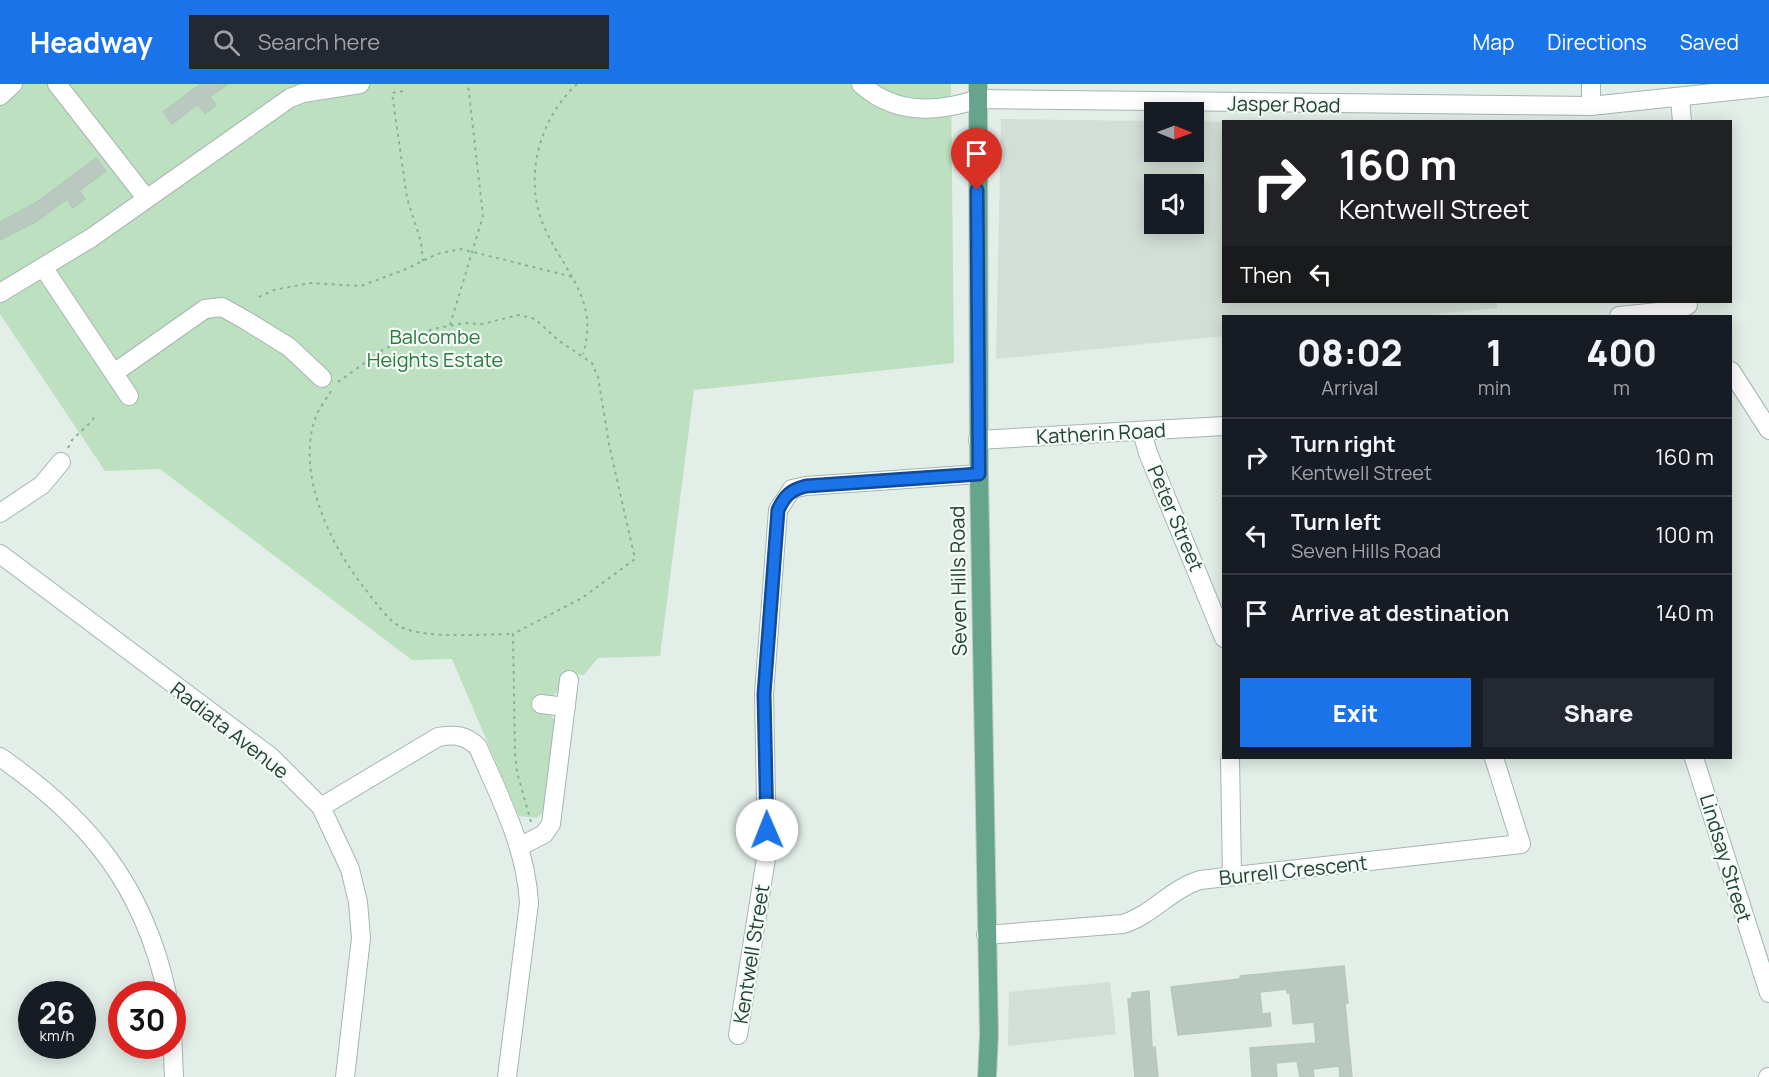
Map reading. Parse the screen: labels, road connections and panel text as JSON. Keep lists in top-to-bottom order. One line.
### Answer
{"streets":{"main road":["Seven Hills Road"],"street":["Jasper Road","Katherin Road","Peter Street","Radiata Avenue","Lindsay Street","Burrell Crescent","Kentwell Street"]},"crossings":[["Jasper Road","Seven Hills Road"],["Katherin Road","Peter Street"],["Katherin Road","Seven Hills Road"],["Seven Hills Road","Burrell Crescent"],["Seven Hills Road","Kentwell Street"]],"parks":["Balcombe Heights Estate"],"north":"right","page":{"header":"Headway","search":"Search here","nav":["Map","Directions","Saved"],"turn":["160 m","Kentwell Street"],"then":"Then","eta":["08:02","Arrival","1","min","400","m"],"list":[{"name":"Turn right","note":"Kentwell Street","value":"160 m"},{"name":"Turn left","note":"Seven Hills Road","value":"100 m"},{"name":"Arrive at destination","value":"140 m"}],"buttons":["Exit","Share"],"speed":"26 km/h","limit":"30"}}
